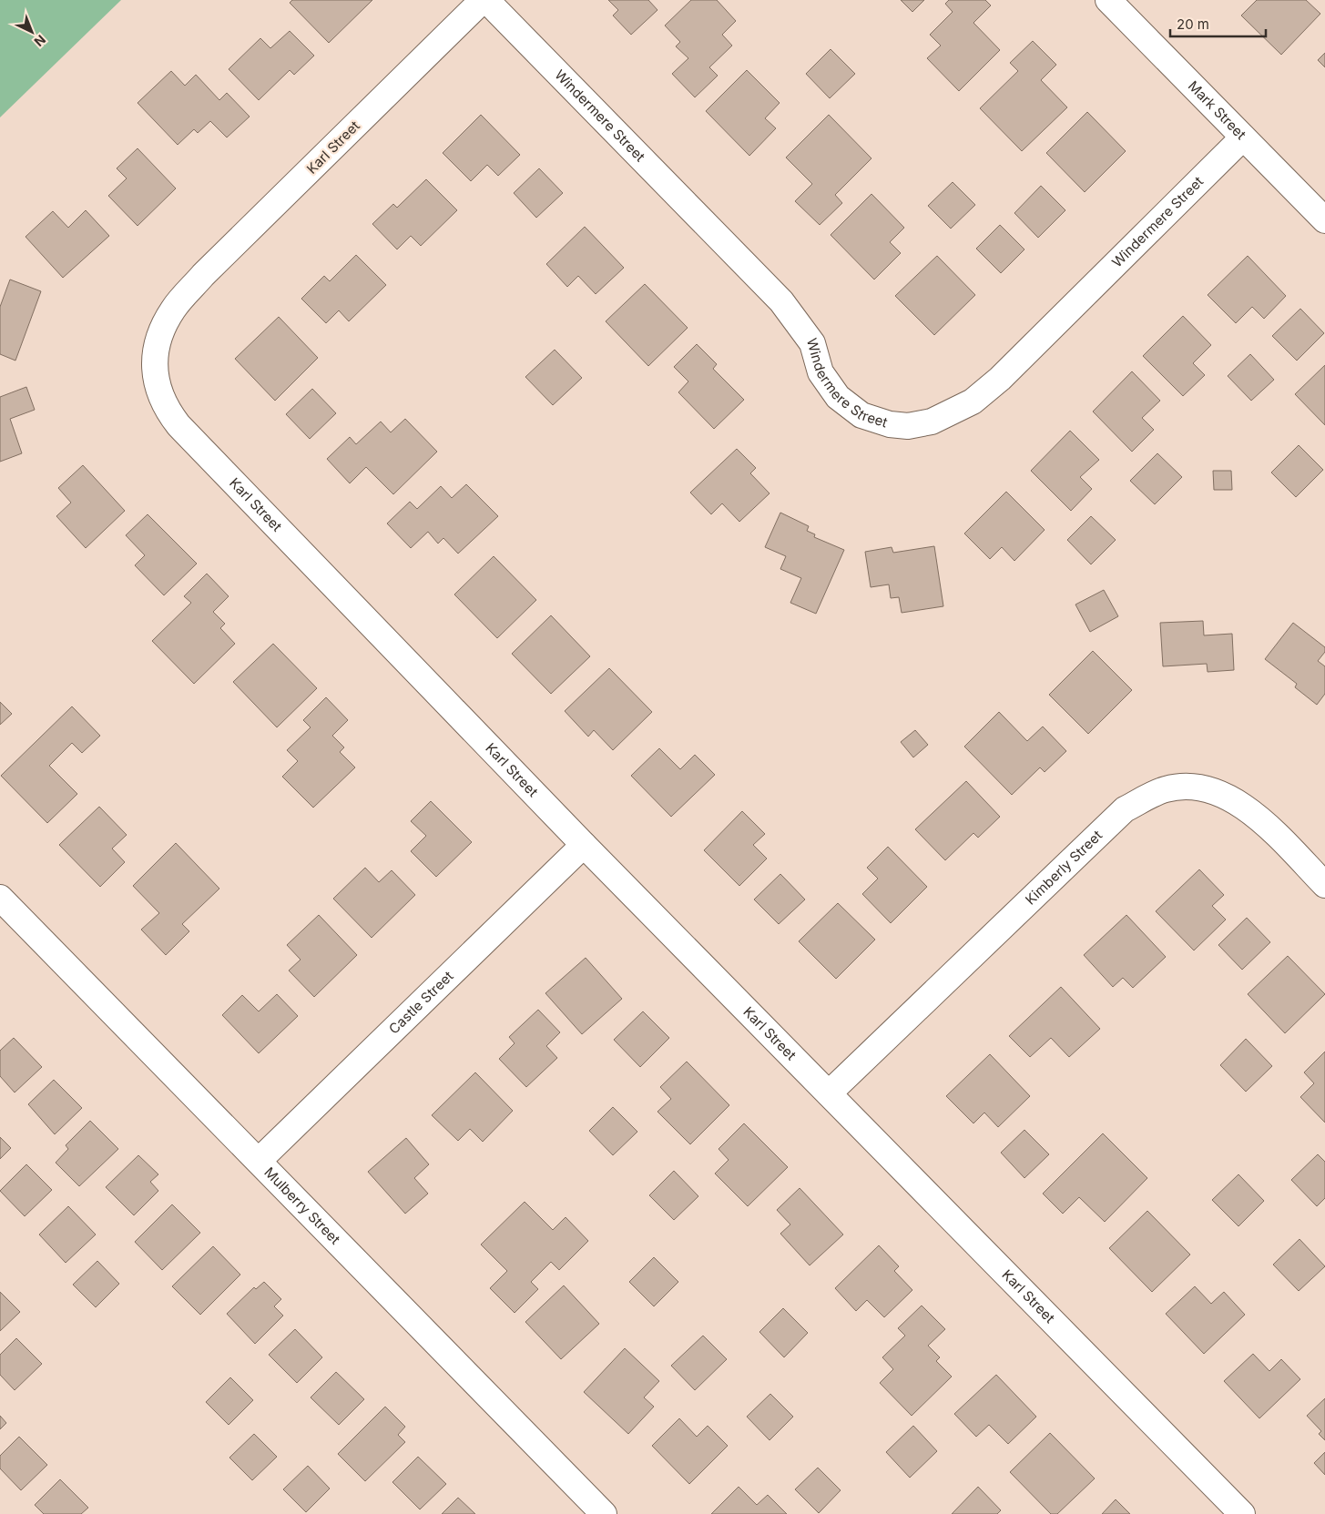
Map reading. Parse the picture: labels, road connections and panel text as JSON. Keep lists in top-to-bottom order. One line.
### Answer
{"streets":{"street":["Mark Street","Windermere Street","Karl Street","Kimberly Street","Castle Street","Mulberry Street"]},"crossings":[["Mark Street","Windermere Street"],["Karl Street","Kimberly Street"],["Karl Street","Castle Street"],["Castle Street","Mulberry Street"]],"scale_bar":"20 m","north":"bottom right"}
